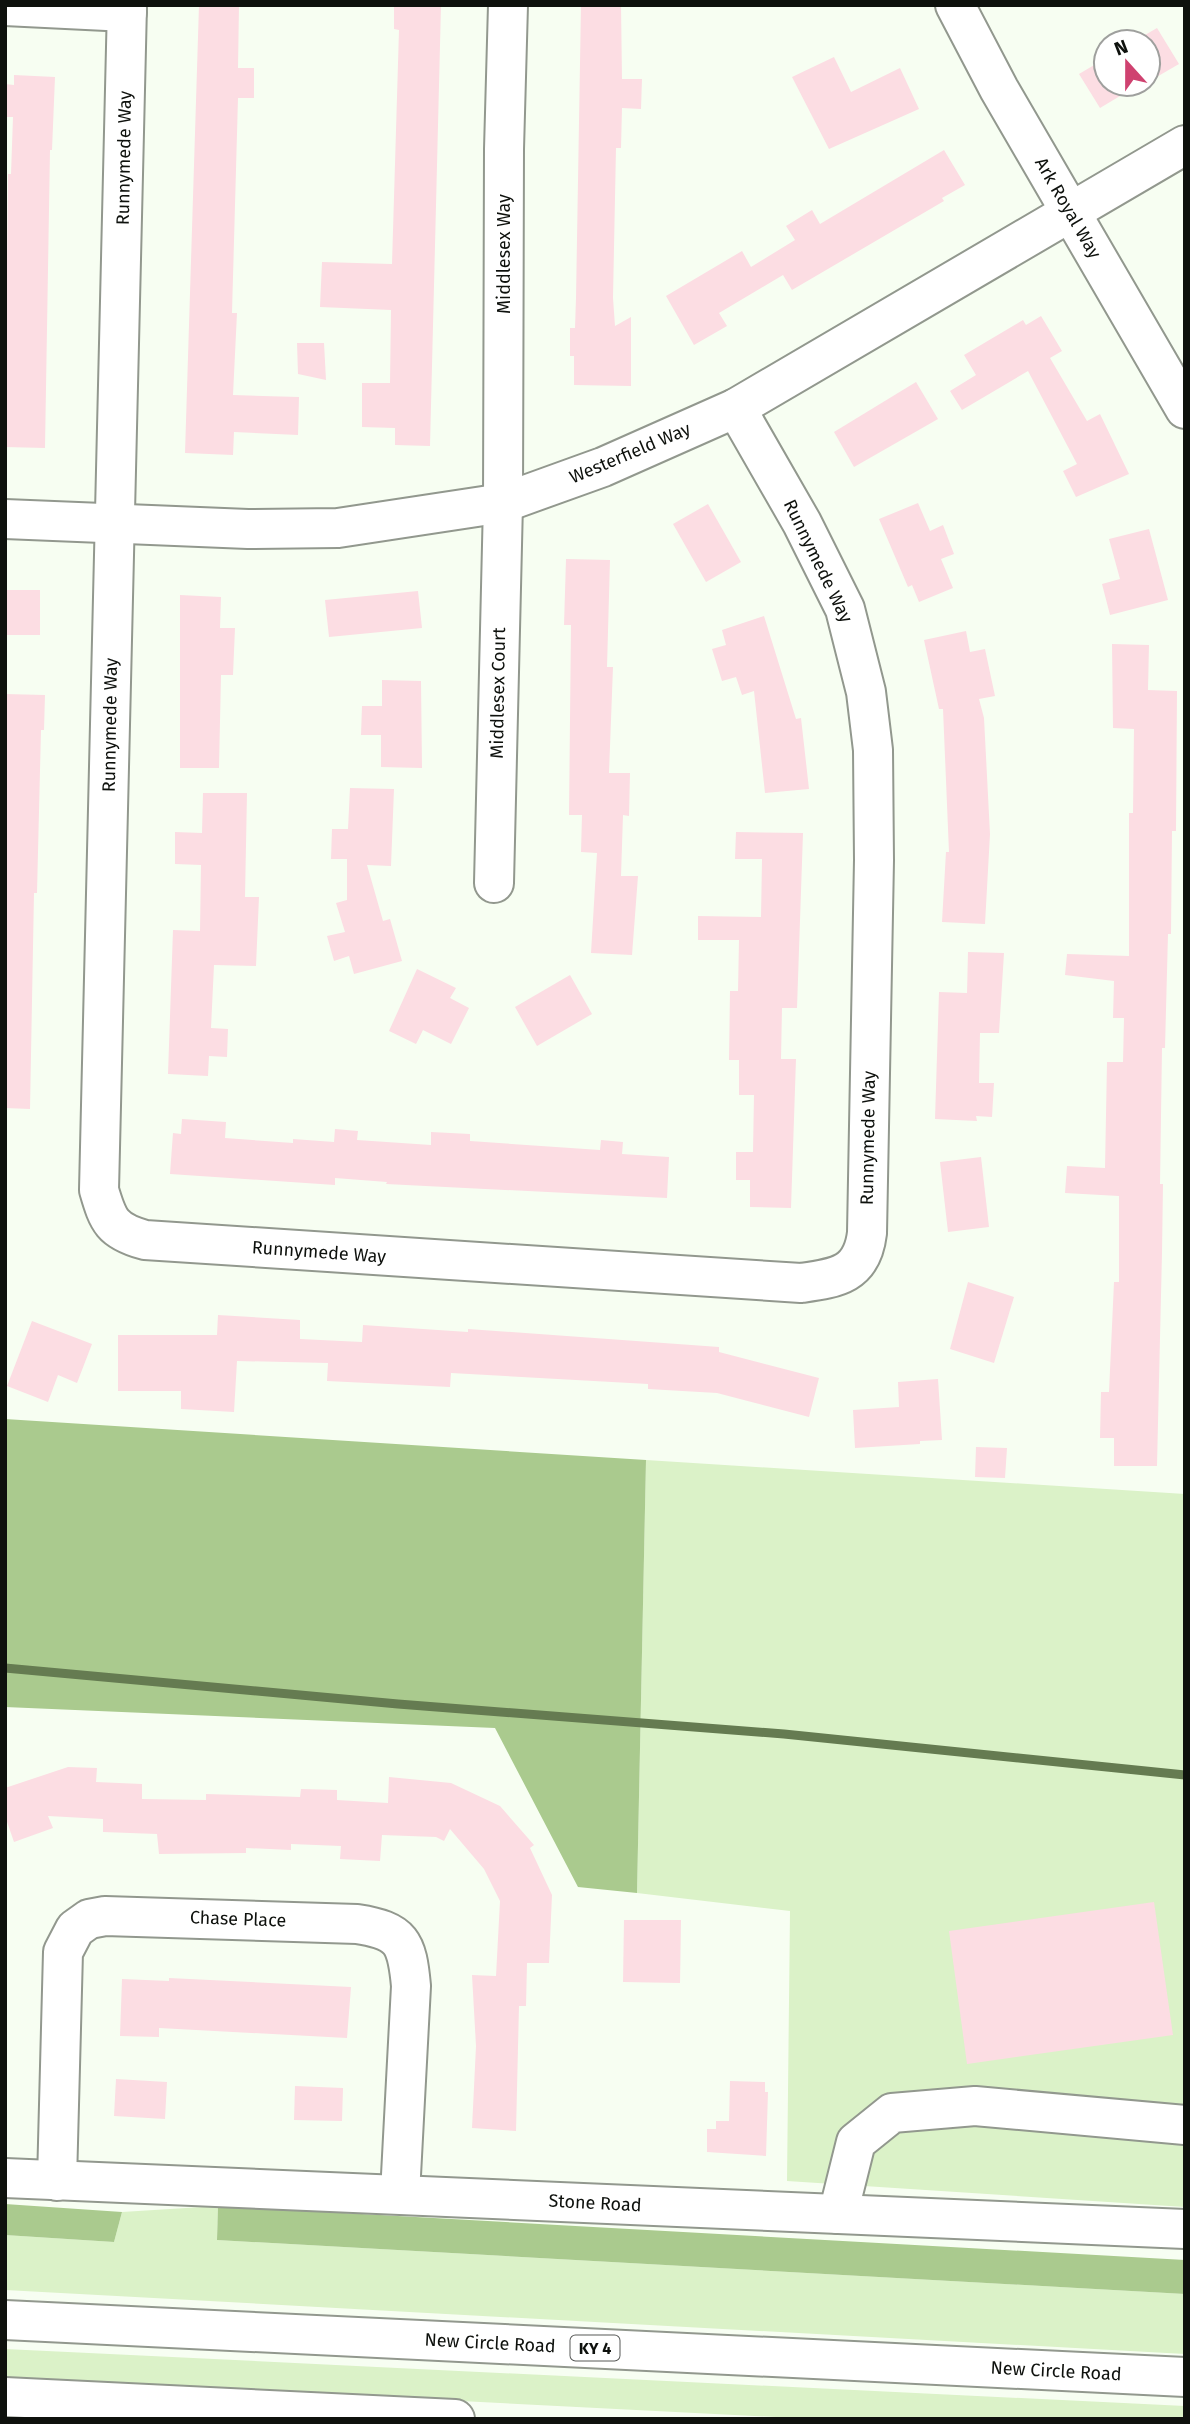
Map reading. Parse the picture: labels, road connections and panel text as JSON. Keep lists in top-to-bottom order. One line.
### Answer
{"streets":{"main road":["Runnymede Way","Ark Royal Way","Middlesex Way","Westerfield Way","Middlesex Court","Chase Place","Stone Road","New Circle Road","KY 4"]},"crossings":[["Runnymede Way","Westerfield Way"],["Ark Royal Way","Westerfield Way"],["Middlesex Way","Westerfield Way"],["Middlesex Way","Middlesex Court"],["Westerfield Way","Middlesex Court"],["Chase Place","Stone Road"]],"north":"top"}
